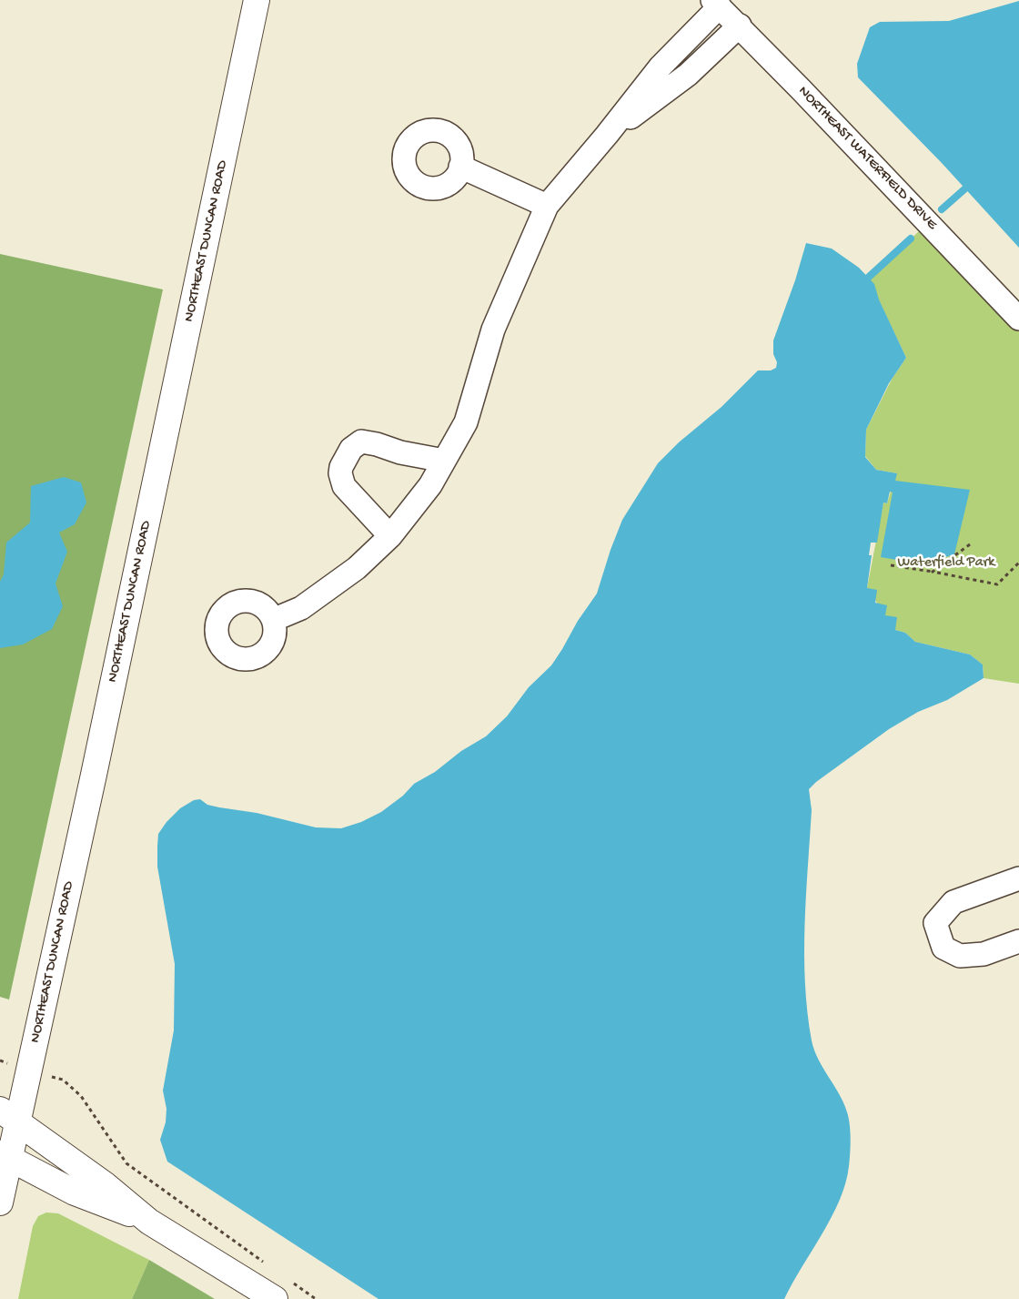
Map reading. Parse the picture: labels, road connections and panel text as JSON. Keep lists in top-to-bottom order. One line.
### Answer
{"streets":{"street":["NORTHEAST WATERFIELD DRIVE","NORTHEAST DUNCAN ROAD"]},"parks":["Waterfield Park"]}
